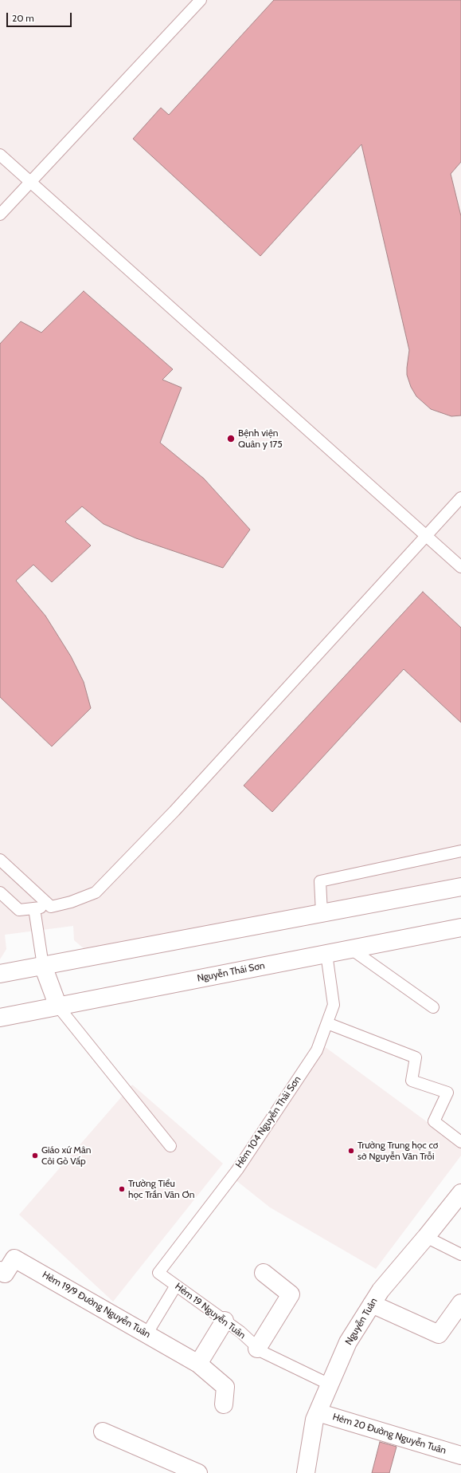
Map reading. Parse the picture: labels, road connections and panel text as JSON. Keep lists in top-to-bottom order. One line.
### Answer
{"streets":{"street":["Nguyễn Thái Sơn","Hẻm 19/9 Đường Nguyễn Tuân","Nguyễn Tuân","Hẻm 20 Đường Nguyễn Tuân"],"lane":["Hẻm 104 Nguyễn Thái Sơn","Hẻm 19 Nguyễn Tuân"]},"crossings":[["Nguyễn Thái Sơn","Hẻm 104 Nguyễn Thái Sơn"],["Hẻm 104 Nguyễn Thái Sơn","Hẻm 19 Nguyễn Tuân"],["Hẻm 19 Nguyễn Tuân","Nguyễn Tuân"],["Nguyễn Tuân","Hẻm 20 Đường Nguyễn Tuân"]],"places":["Bệnh viện Quân y 175","Trường Trung học cơ sở Nguyễn Văn Trỗi","Giáo xứ Mân Côi Gò Vấp","Trường Tiểu học Trần Văn Ơn"],"scale_bar":"20 m"}
